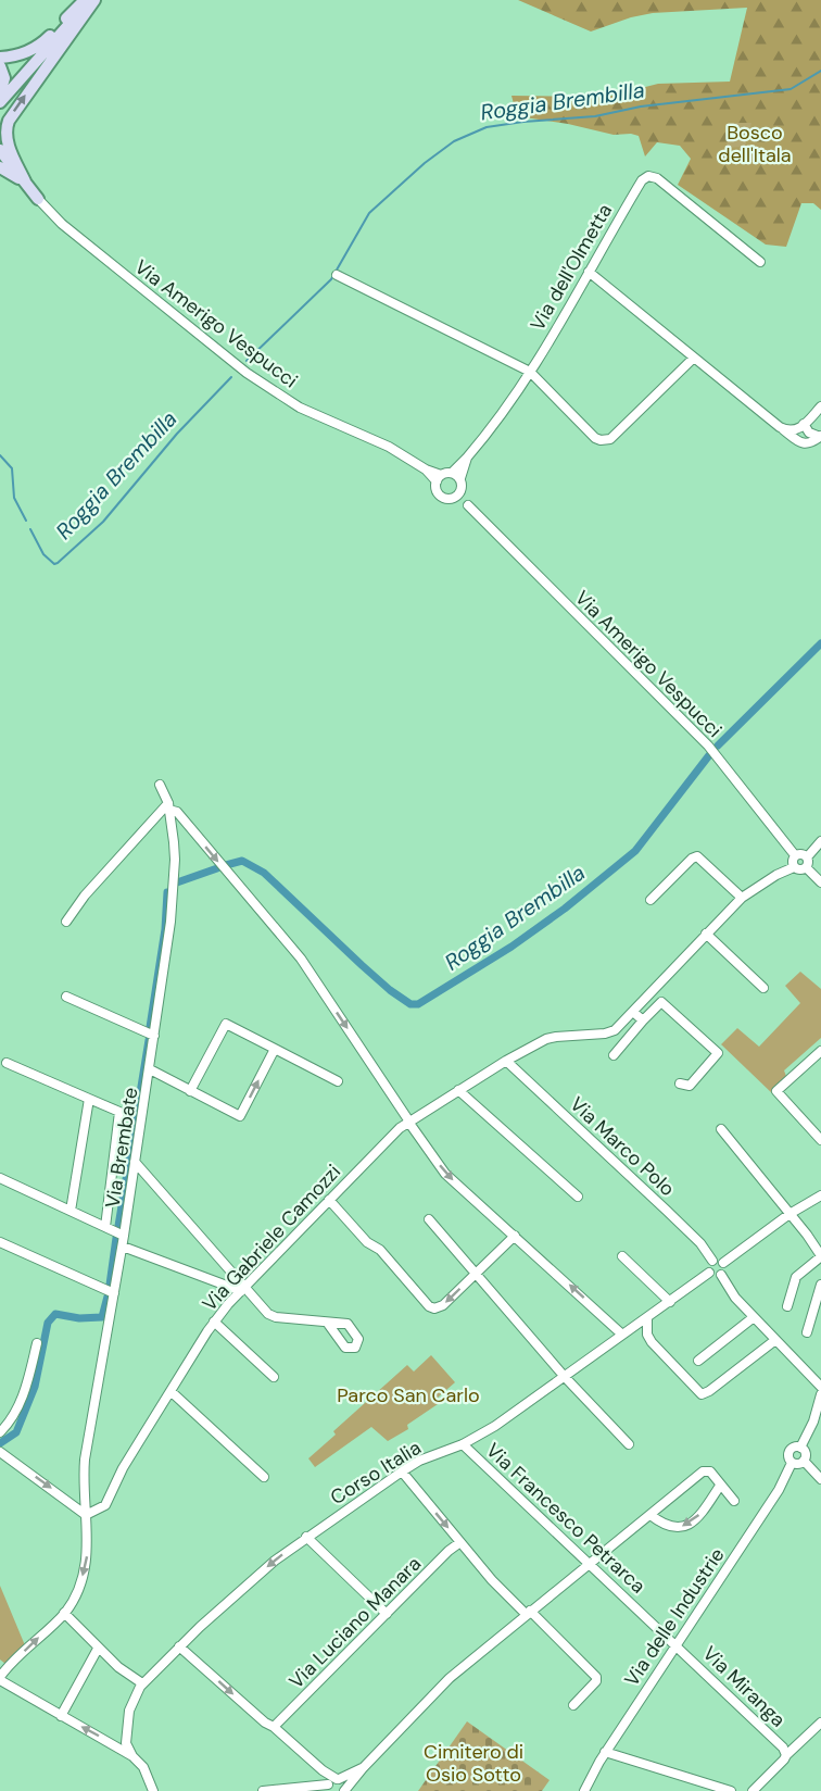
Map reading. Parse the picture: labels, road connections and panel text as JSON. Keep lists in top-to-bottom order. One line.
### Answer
{"streets":{"street":["Via dell'Olmetta","Via Amerigo Vespucci","Via Marco Polo","Via Brembate","Via Gabriele Camozzi","Corso Italia","Via Francesco Petrarca","Via delle Industrie","Via Luciano Manara","Via Miranga"]},"crossings":[["Via dell'Olmetta","Via Amerigo Vespucci"],["Via Amerigo Vespucci","Via Gabriele Camozzi"],["Via Marco Polo","Via Gabriele Camozzi"],["Via Marco Polo","Corso Italia"],["Via Brembate","Via Gabriele Camozzi"],["Corso Italia","Via Francesco Petrarca"],["Via Francesco Petrarca","Via delle Industrie"],["Via Francesco Petrarca","Via Miranga"],["Via delle Industrie","Via Miranga"]],"water":["Roggia Brembilla"],"parks":["Bosco dell'Itala","Parco San Carlo","Cimitero di Osio Sotto"]}
